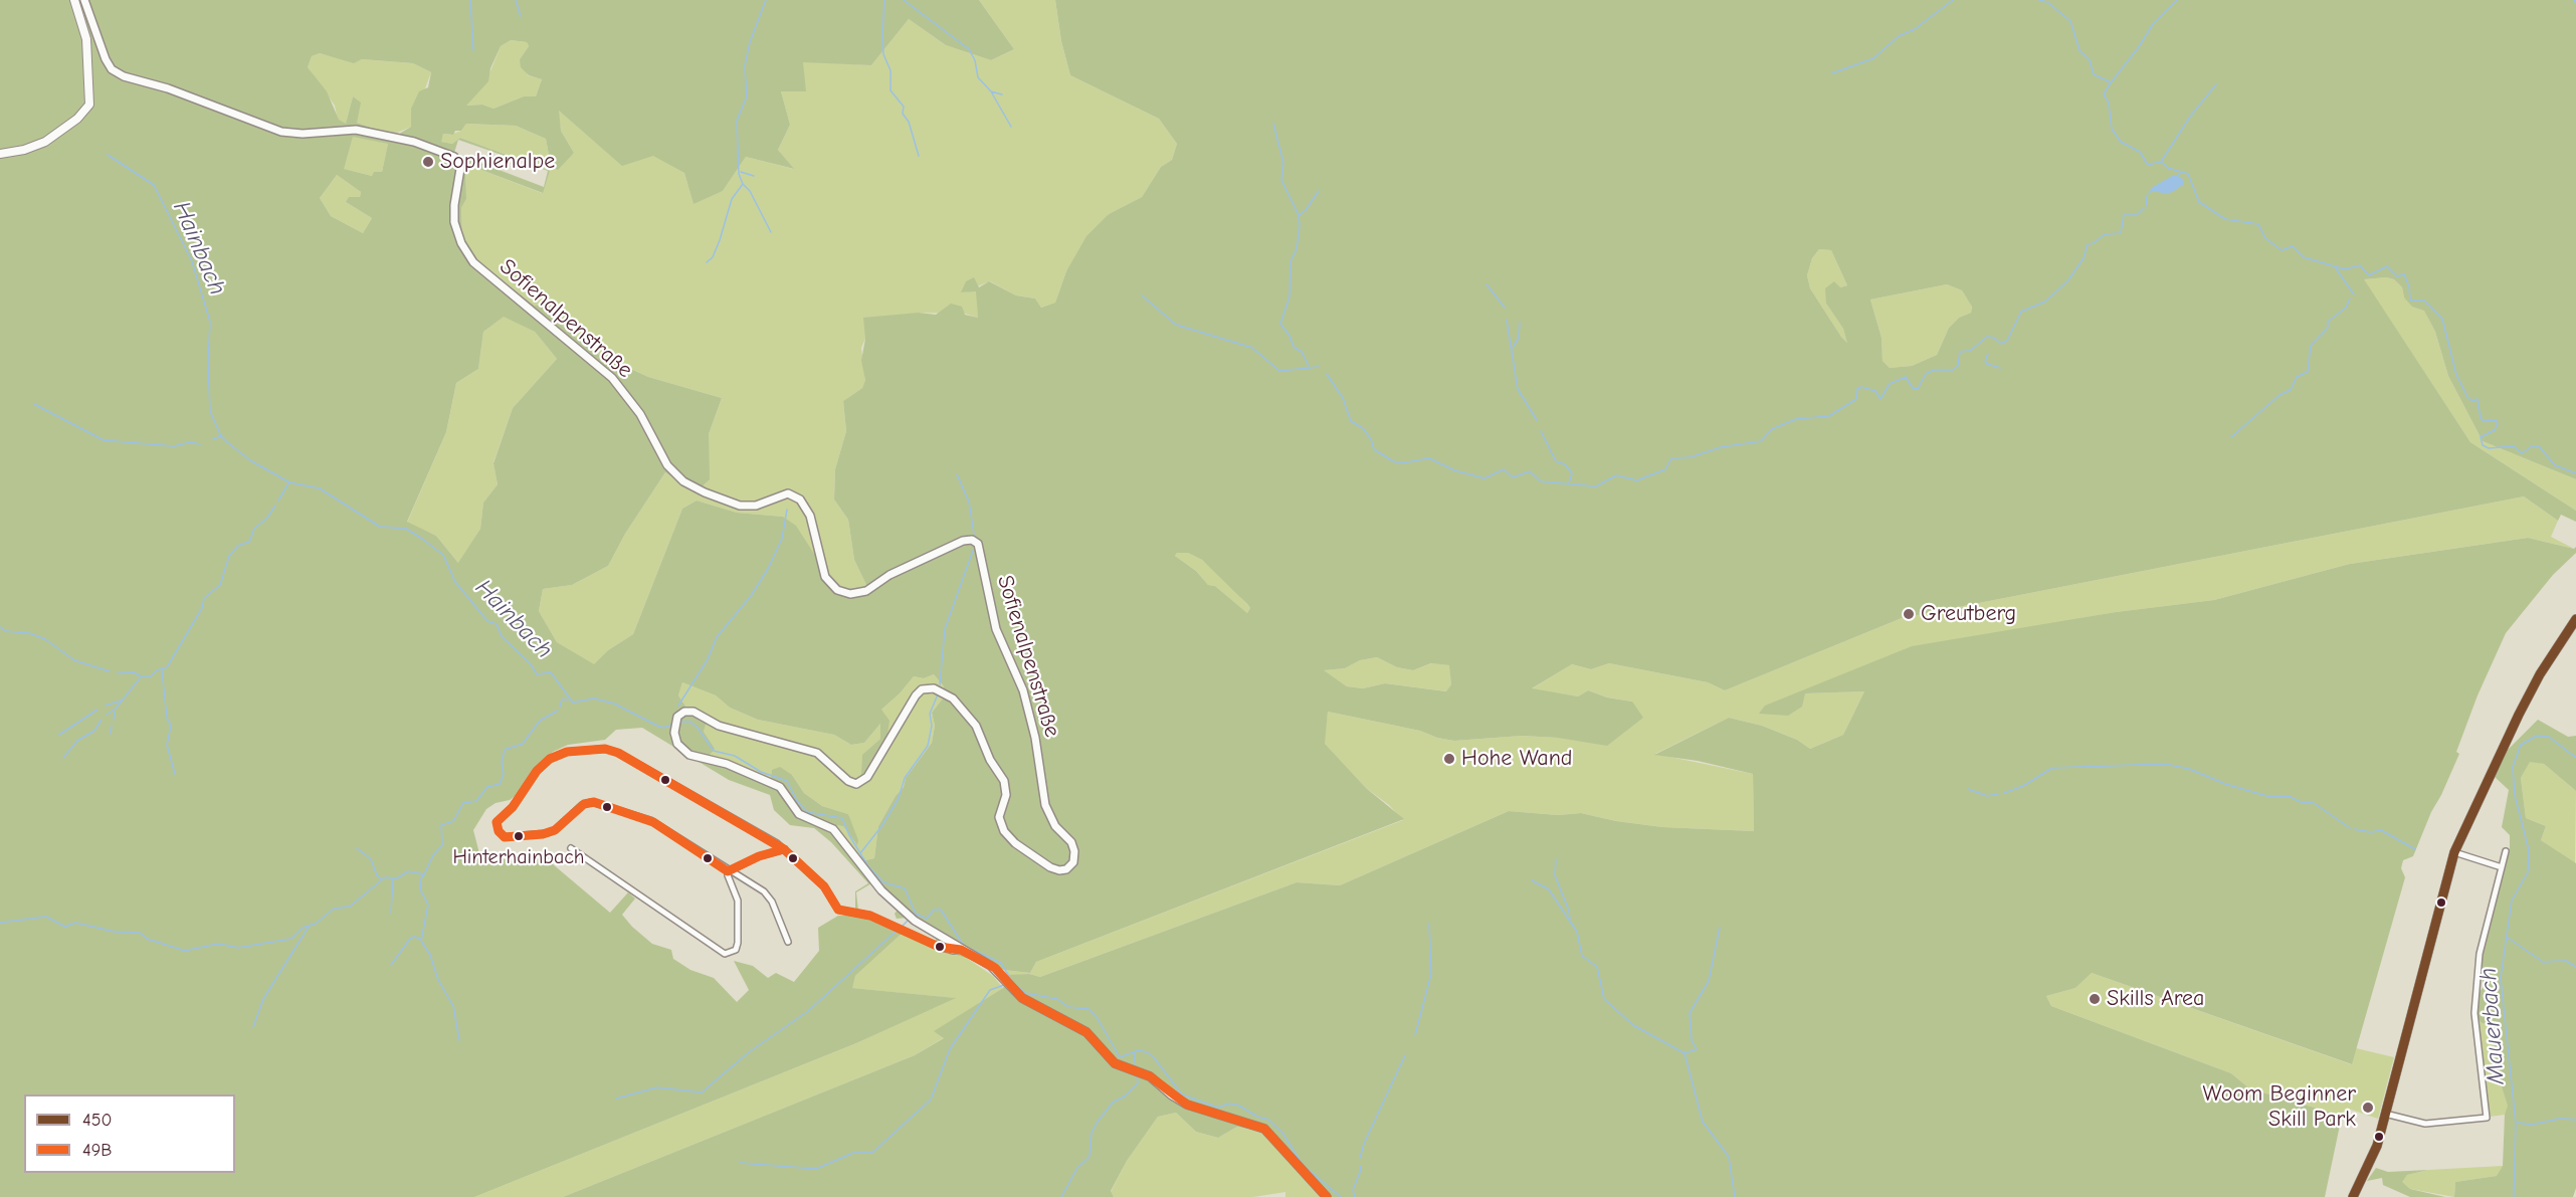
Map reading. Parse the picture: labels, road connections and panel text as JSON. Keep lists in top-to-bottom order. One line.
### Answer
{"streets":{"street":["Sofienalpenstraße"]},"water":["Hainbach","Mauerbach"],"places":["Sophienalpe","Greutberg","Hohe Wand","Hinterhainbach","Skills Area","Woom Beginner Skill Park"],"lines":["transit line 450","transit line 49B"],"legend":["450","49B"]}
